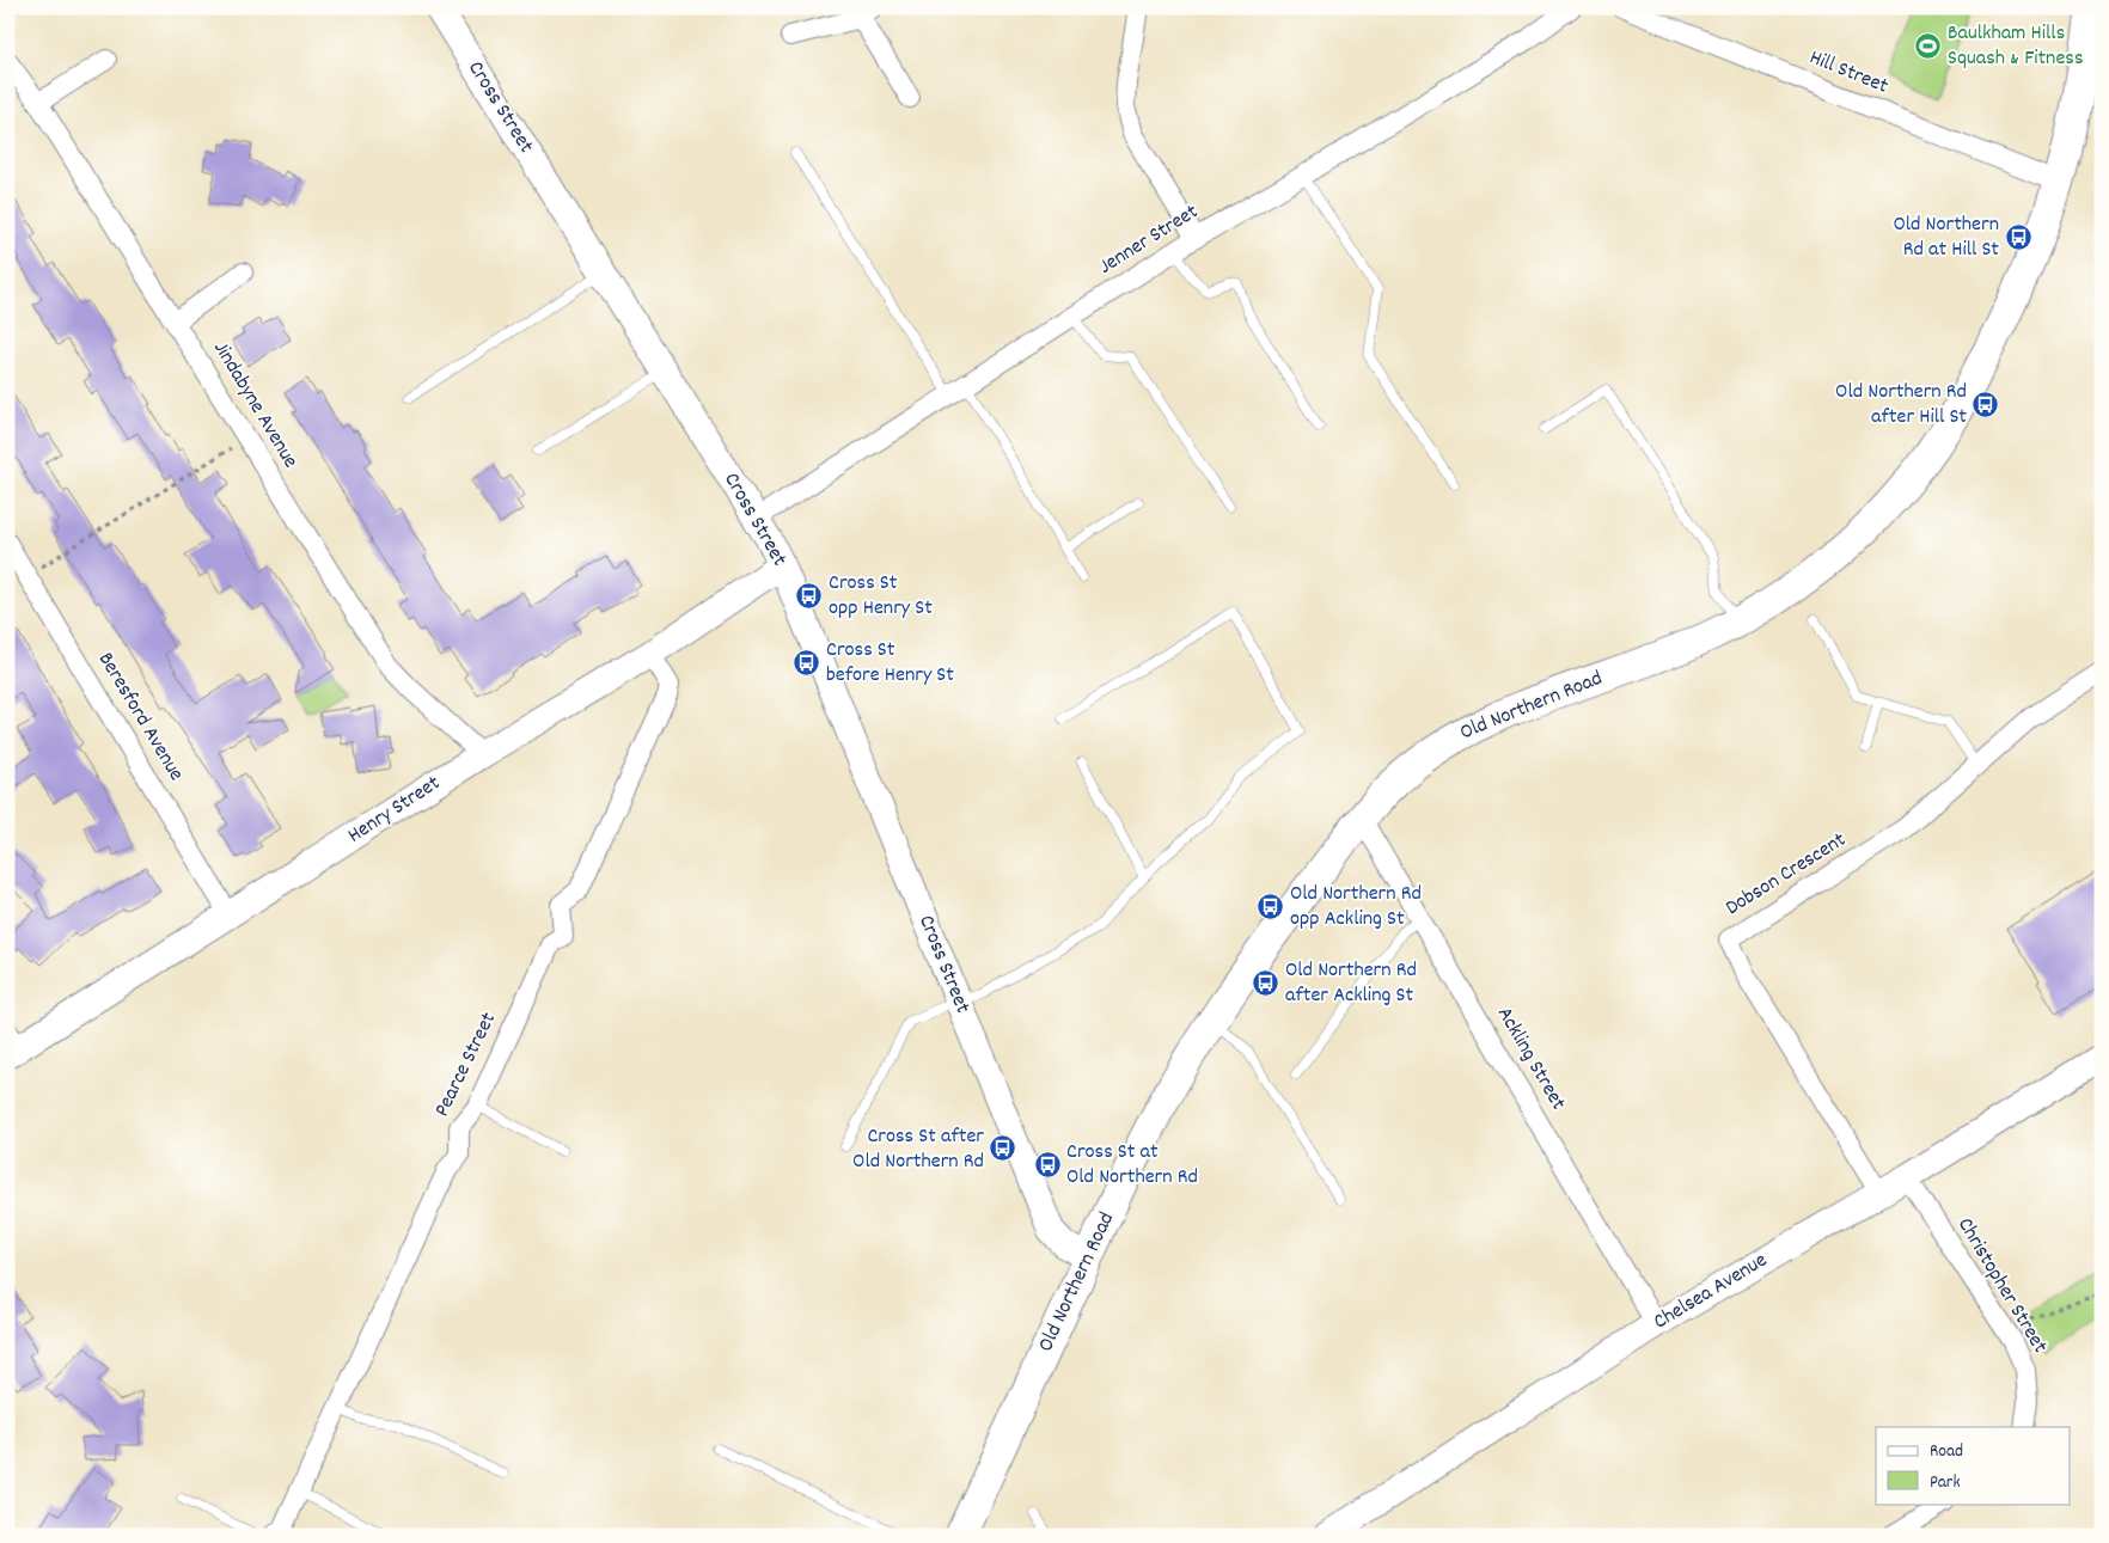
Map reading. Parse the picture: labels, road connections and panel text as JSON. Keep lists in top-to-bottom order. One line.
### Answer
{"streets":{"main road":["Old Northern Road"],"street":["Hill Street","Cross Street","Jenner Street","Jindabyne Avenue","Beresford Avenue","Henry Street","Dobson Crescent","Ackling Street","Pearce Street","Christopher Street","Chelsea Avenue"]},"crossings":[["Hill Street","Old Northern Road"],["Cross Street","Jenner Street"],["Cross Street","Old Northern Road"],["Cross Street","Henry Street"],["Jindabyne Avenue","Henry Street"],["Old Northern Road","Ackling Street"],["Beresford Avenue","Henry Street"],["Henry Street","Pearce Street"],["Dobson Crescent","Chelsea Avenue"],["Ackling Street","Chelsea Avenue"],["Christopher Street","Chelsea Avenue"]],"places":{"sports":["Baulkham Hills Squash & Fitness"],"bus stop":["Old Northern Rd at Hill St","Old Northern Rd after Hill St","Cross St opp Henry St","Cross St before Henry St","Old Northern Rd opp Ackling St","Old Northern Rd after Ackling St","Cross St after Old Northern Rd","Cross St at Old Northern Rd"]},"legend":["Road","Park"]}
